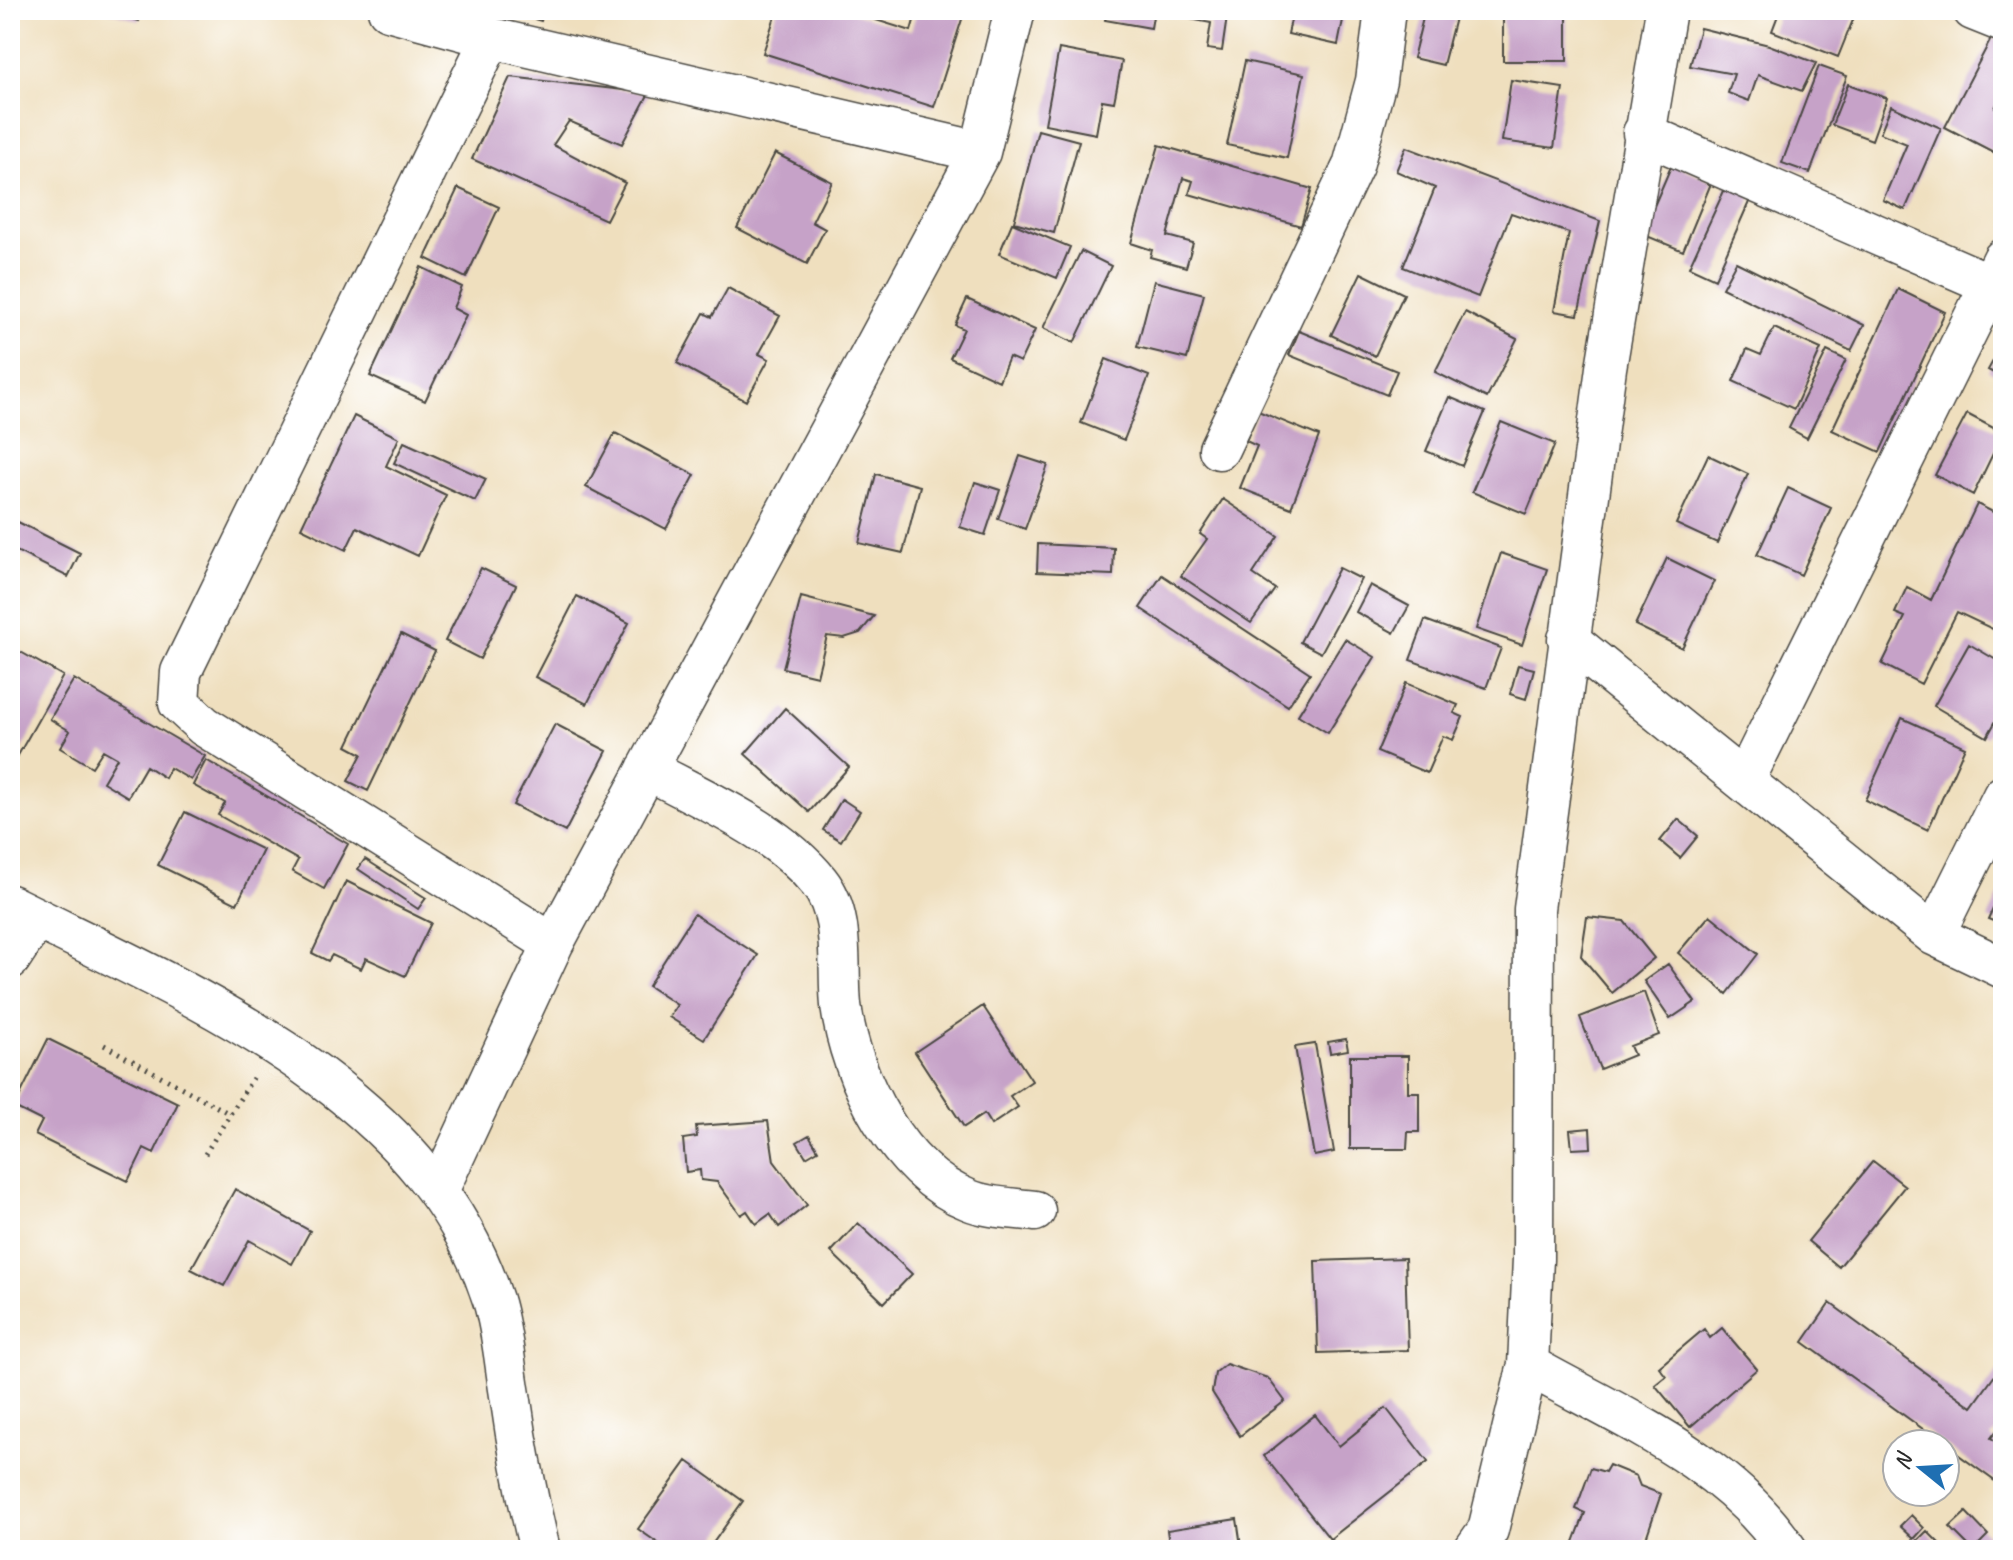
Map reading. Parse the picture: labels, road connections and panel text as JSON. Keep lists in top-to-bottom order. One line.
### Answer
{"north":"left"}
